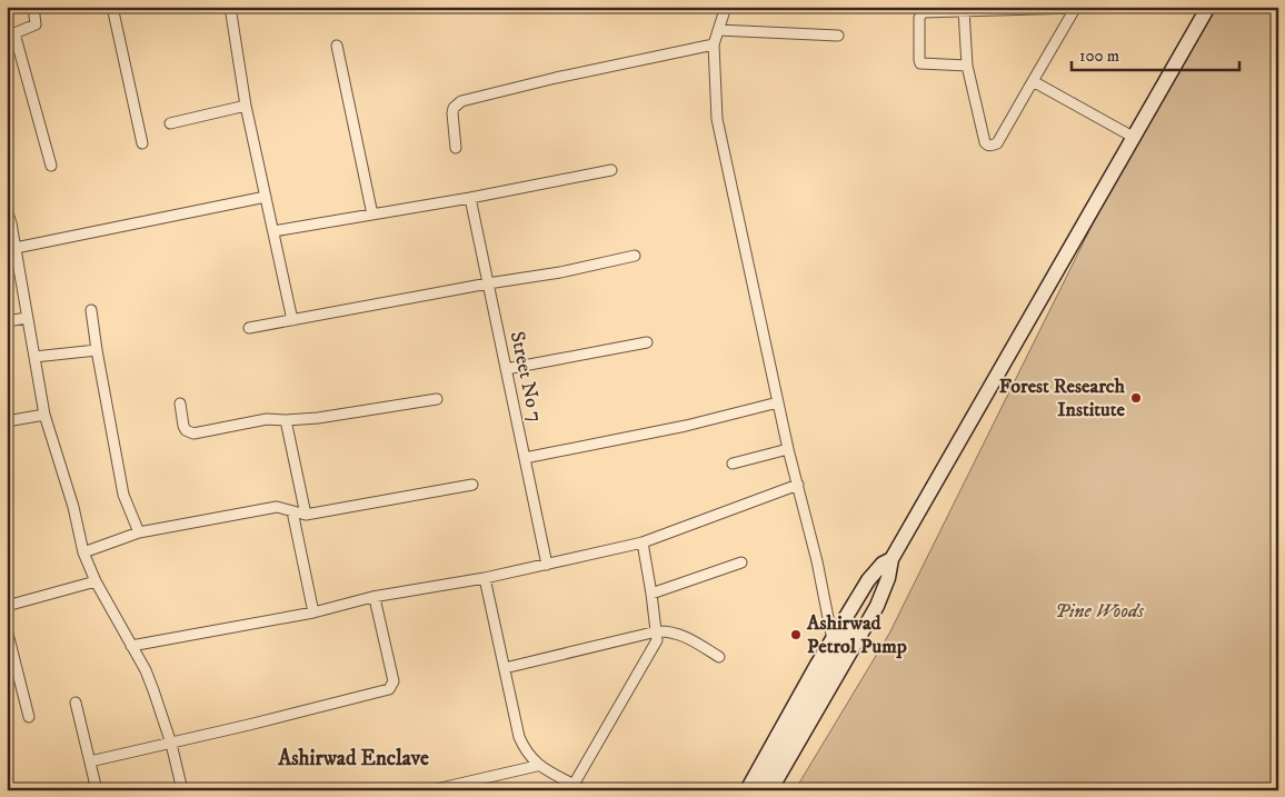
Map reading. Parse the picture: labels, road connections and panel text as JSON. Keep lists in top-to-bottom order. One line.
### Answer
{"streets":{"street":["Street No 7"]},"districts":["Ashirwad Enclave"],"parks":["Pine Woods"],"places":["Forest Research Institute","Ashirwad Petrol Pump"],"scale_bar":"100 m"}
